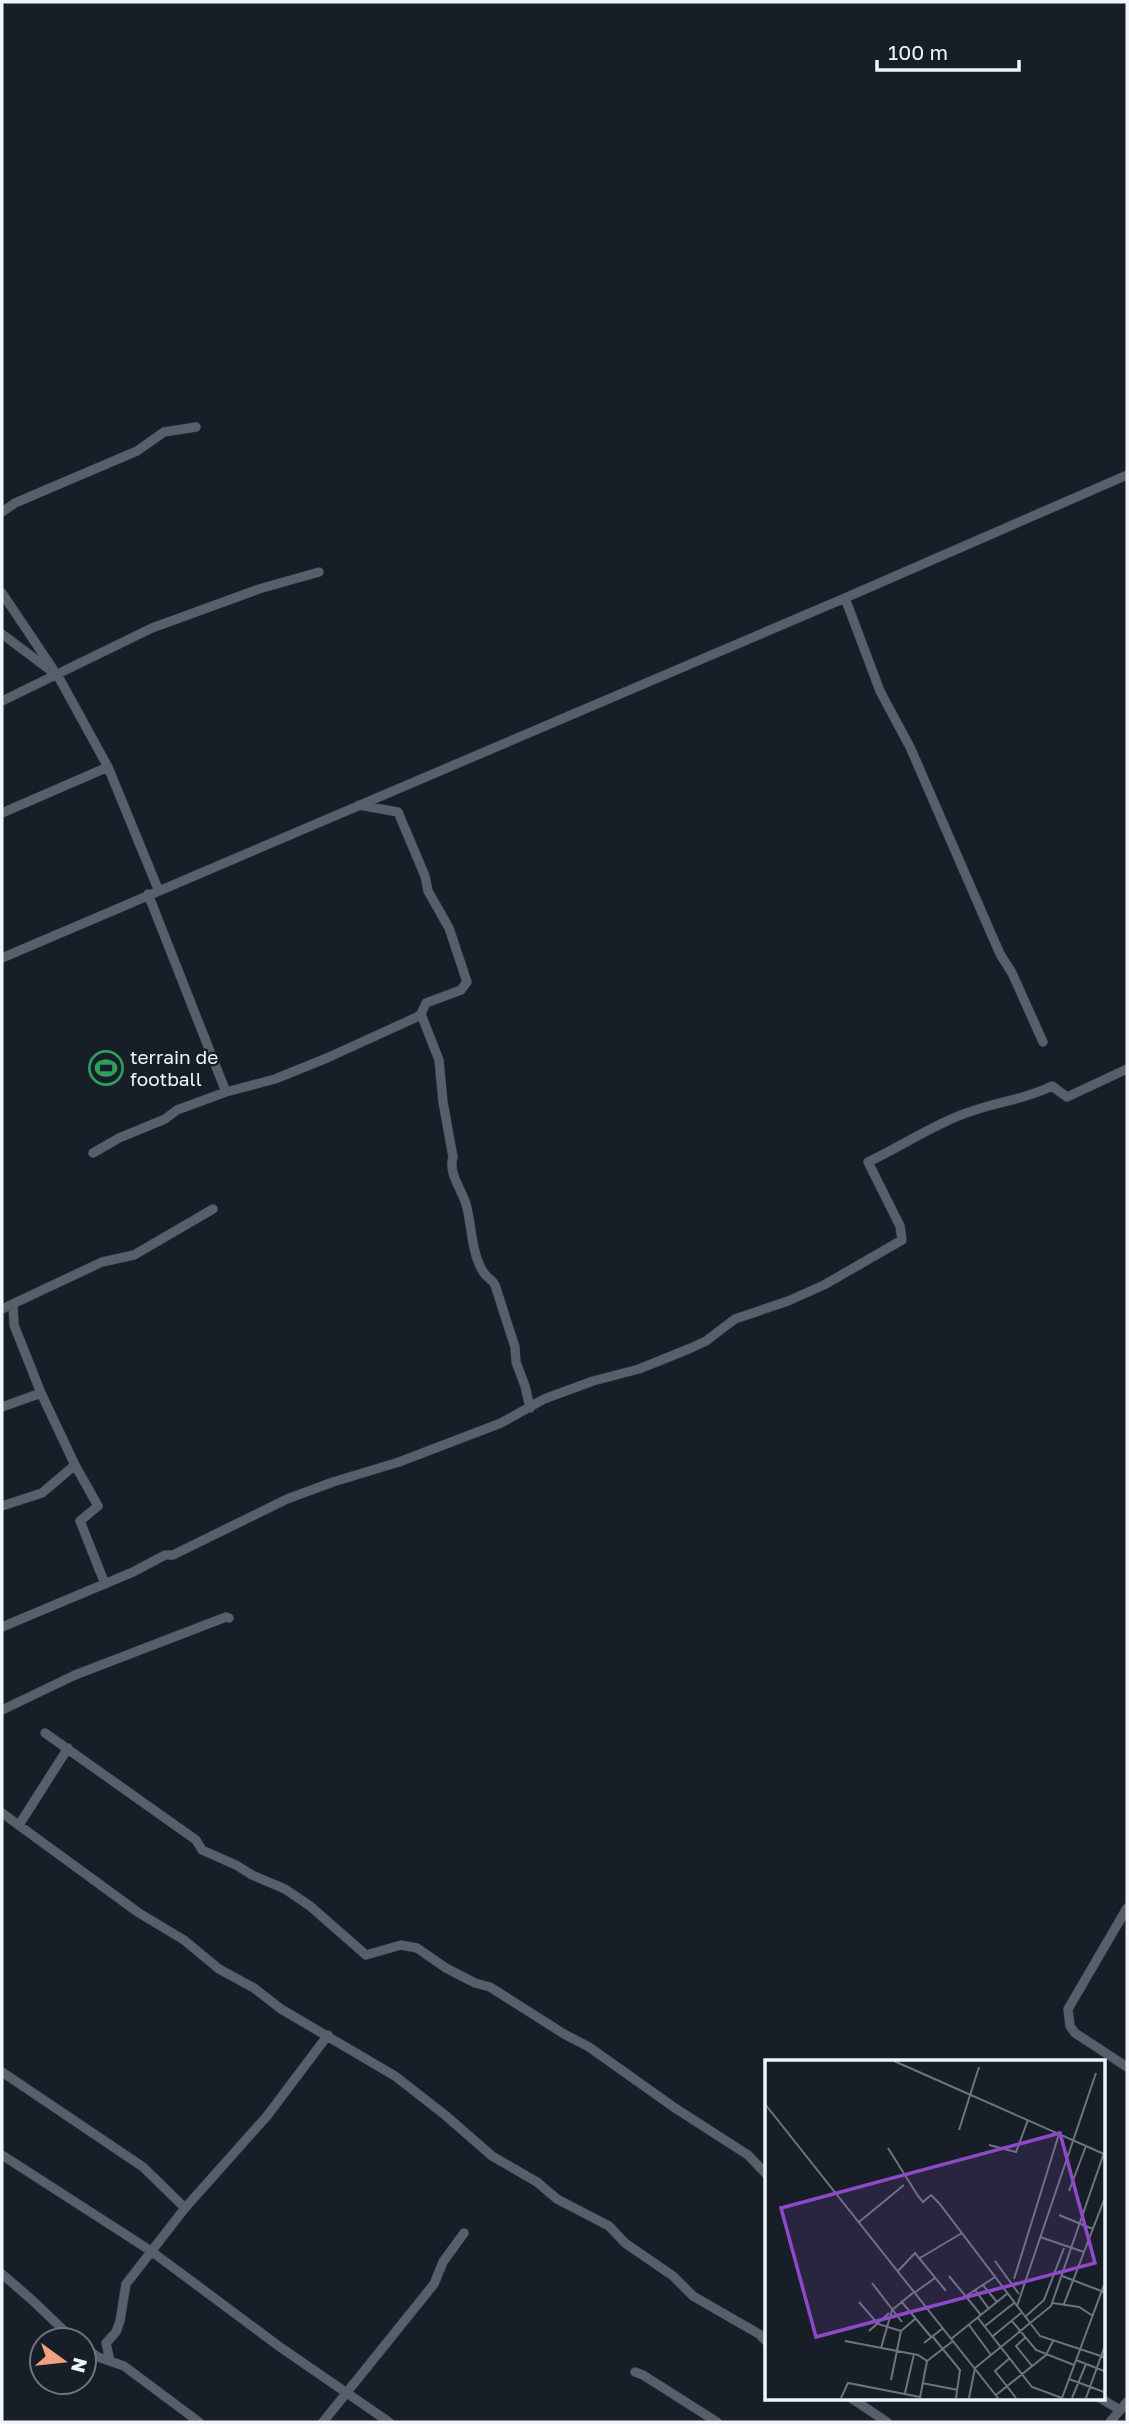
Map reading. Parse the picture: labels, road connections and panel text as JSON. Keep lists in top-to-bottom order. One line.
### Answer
{"places":{"sports":["terrain de football"]},"scale_bar":"100 m","north":"right"}
